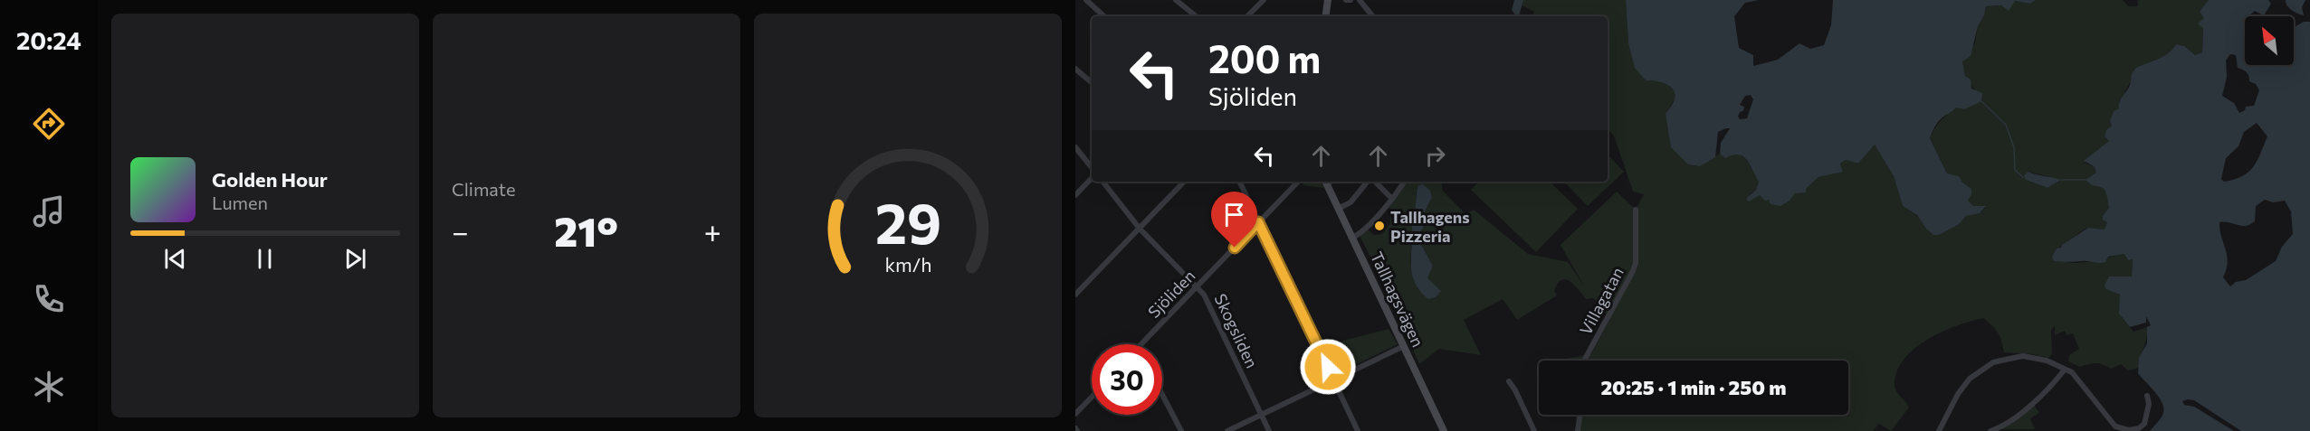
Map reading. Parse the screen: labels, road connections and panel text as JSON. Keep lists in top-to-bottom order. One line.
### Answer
{"streets":{"main road":["Tallhagsvägen"],"street":["Sjöliden","Villagatan","Skogsliden"]},"crossings":[["Sjöliden","Skogsliden"]],"places":["Tallhagens Pizzeria"],"north":"top left","page":{"tabs":"20:24","tile":"Climate","turn":["200 m","Sjöliden"],"song":["Golden Hour","Lumen"],"heat":["−","21°","+"],"limit":"30","trip":"20:25 · 1 min · 250 m","gauge":["29","km/h"]}}
